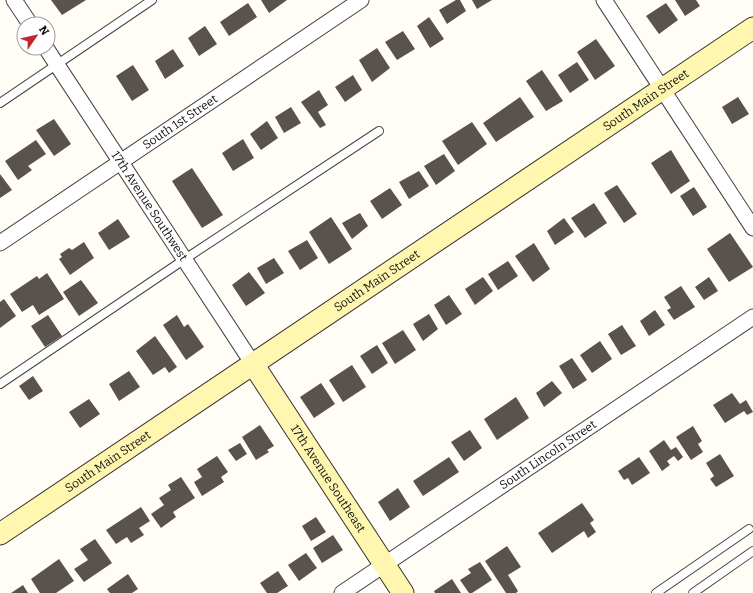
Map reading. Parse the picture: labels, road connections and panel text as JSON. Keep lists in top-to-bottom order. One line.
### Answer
{"streets":{"street":["South Main Street","South 1st Street","17th Avenue Southwest","South Lincoln Street","17th Avenue Southeast"]},"crossings":[["South Main Street","17th Avenue Southwest"],["South Main Street","17th Avenue Southeast"],["South 1st Street","17th Avenue Southwest"],["17th Avenue Southwest","17th Avenue Southeast"],["South Lincoln Street","17th Avenue Southeast"]],"north":"top right"}
